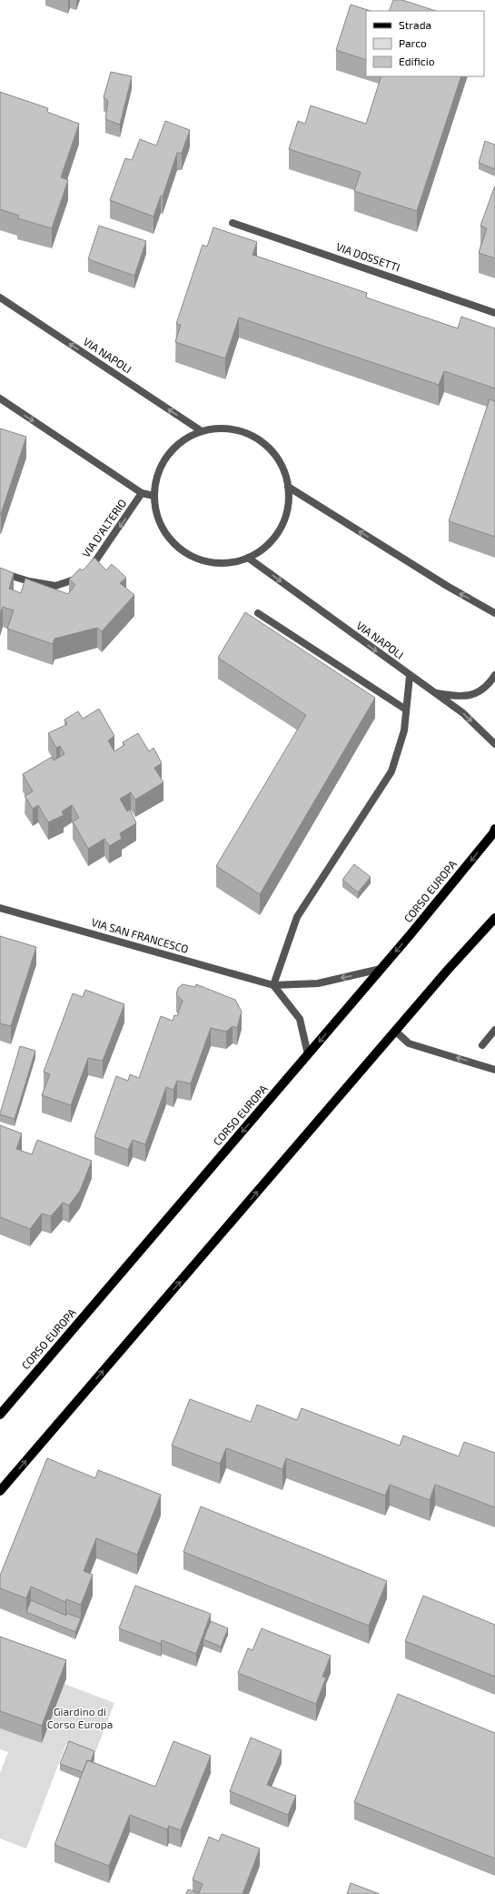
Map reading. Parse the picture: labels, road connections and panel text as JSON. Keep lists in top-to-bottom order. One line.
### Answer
{"streets":{"main road":["CORSO EUROPA"],"street":["VIA DOSSETTI","VIA NAPOLI","VIA D'ALTERIO","VIA SAN FRANCESCO"]},"crossings":[["CORSO EUROPA","VIA SAN FRANCESCO"]],"one_way":["VIA D'ALTERIO"],"parks":["Giardino di Corso Europa"],"legend":["Strada","Parco","Edificio"]}
